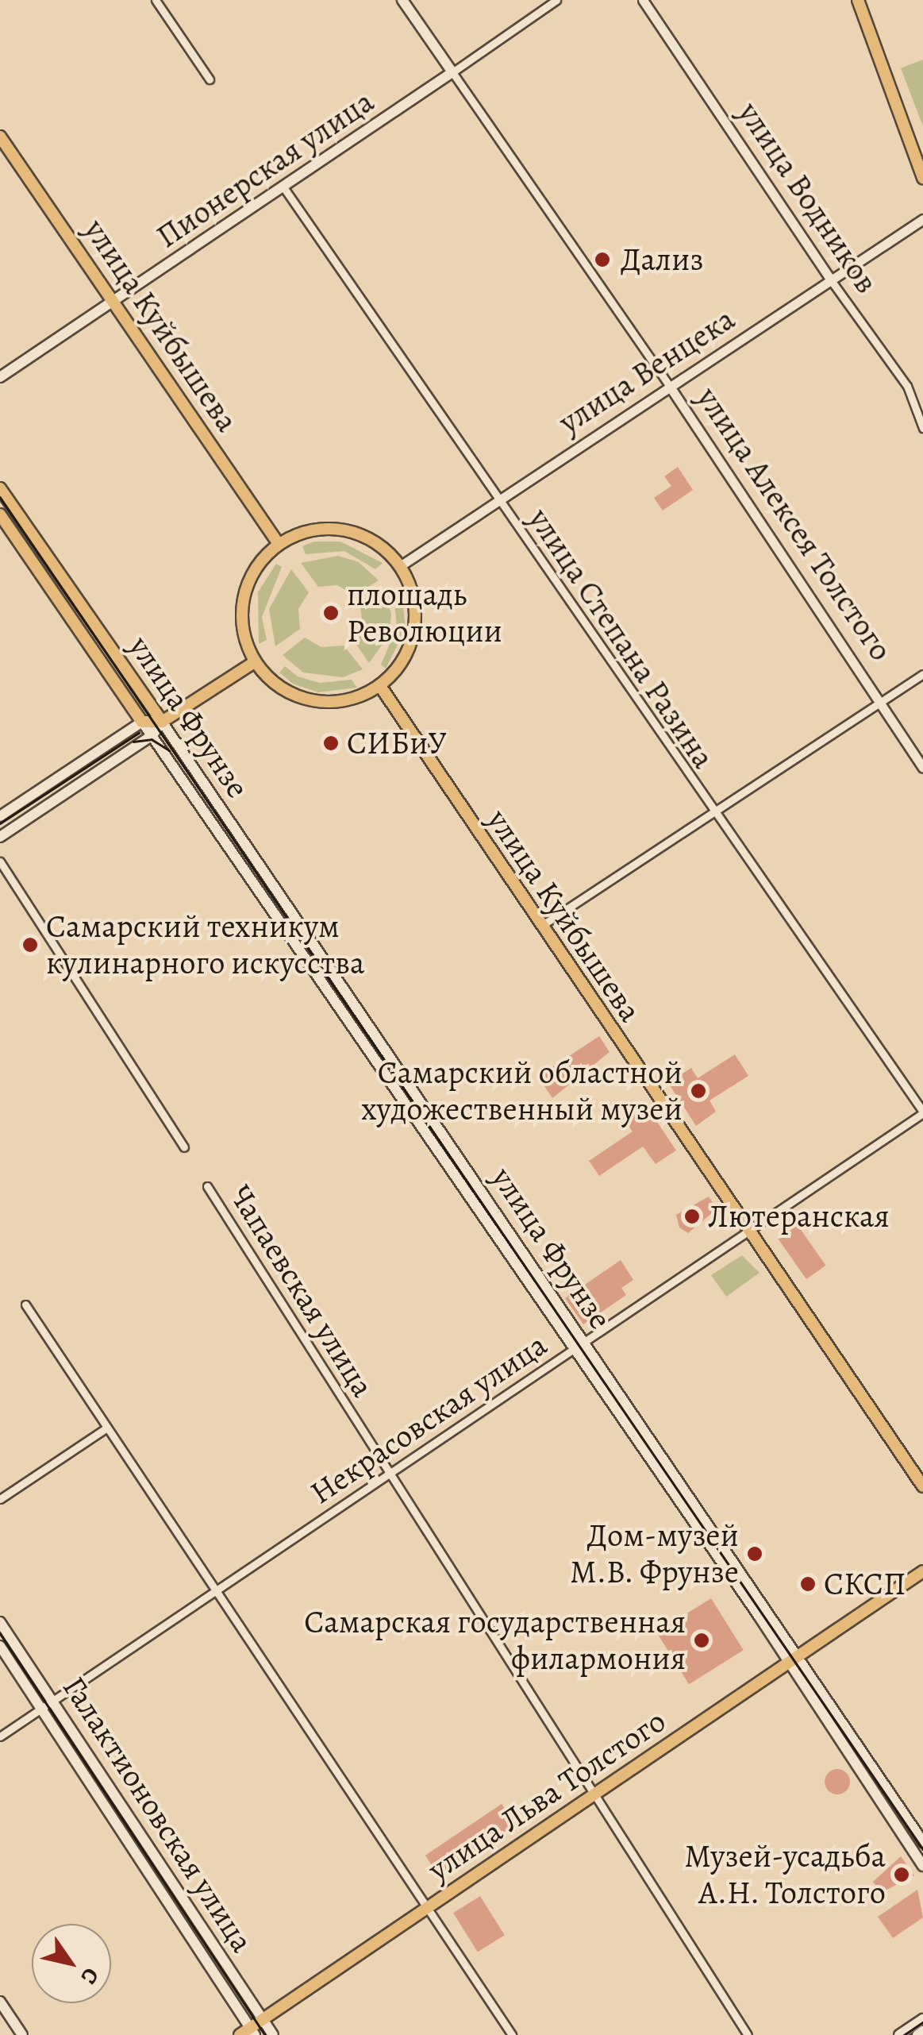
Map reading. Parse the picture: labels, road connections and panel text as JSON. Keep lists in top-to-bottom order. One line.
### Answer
{"streets":{"main road":["Пионерская улица","улица Куйбышева","улица Алексея Толстого","улица Фрунзе","улица Льва Толстого","Галактионовская улица"],"street":["улица Водников","улица Венцека","улица Степана Разина","Чапаевская улица","Некрасовская улица"]},"crossings":[["Пионерская улица","улица Куйбышева"],["Пионерская улица","улица Алексея Толстого"],["Пионерская улица","улица Степана Разина"],["улица Водников","улица Венцека"],["улица Куйбышева","улица Венцека"],["улица Куйбышева","Некрасовская улица"],["улица Венцека","улица Алексея Толстого"],["улица Венцека","улица Степана Разина"],["улица Степана Разина","Некрасовская улица"],["улица Фрунзе","Некрасовская улица"],["улица Фрунзе","улица Льва Толстого"],["Чапаевская улица","Некрасовская улица"],["Чапаевская улица","улица Льва Толстого"],["Некрасовская улица","Галактионовская улица"],["улица Льва Толстого","Галактионовская улица"]],"places":["Дализ","площадь Революции","СИБиУ","Самарский техникум кулинарного искусства","Самарский областной художественный музей","Лютеранская","Дом-музей М.В. Фрунзе","СКСП","Самарская государственная филармония","Музей-усадьба А.Н. Толстого"],"north":"bottom right"}
